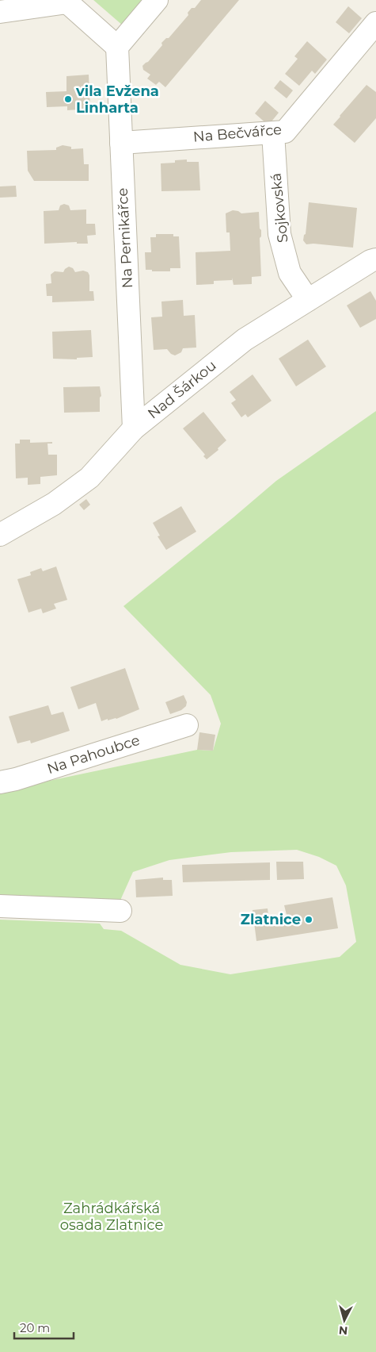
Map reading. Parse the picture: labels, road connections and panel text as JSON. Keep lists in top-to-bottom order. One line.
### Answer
{"streets":{"street":["Na Bečvářce","Sojkovská","Na Pernikářce","Nad Šárkou","Na Pahoubce"]},"crossings":[["Na Bečvářce","Sojkovská"],["Na Bečvářce","Na Pernikářce"],["Sojkovská","Nad Šárkou"],["Na Pernikářce","Nad Šárkou"]],"parks":["Zahrádkářská osada Zlatnice"],"places":["vila Evžena Linharta","Zlatnice"],"scale_bar":"20 m","north":"bottom"}
